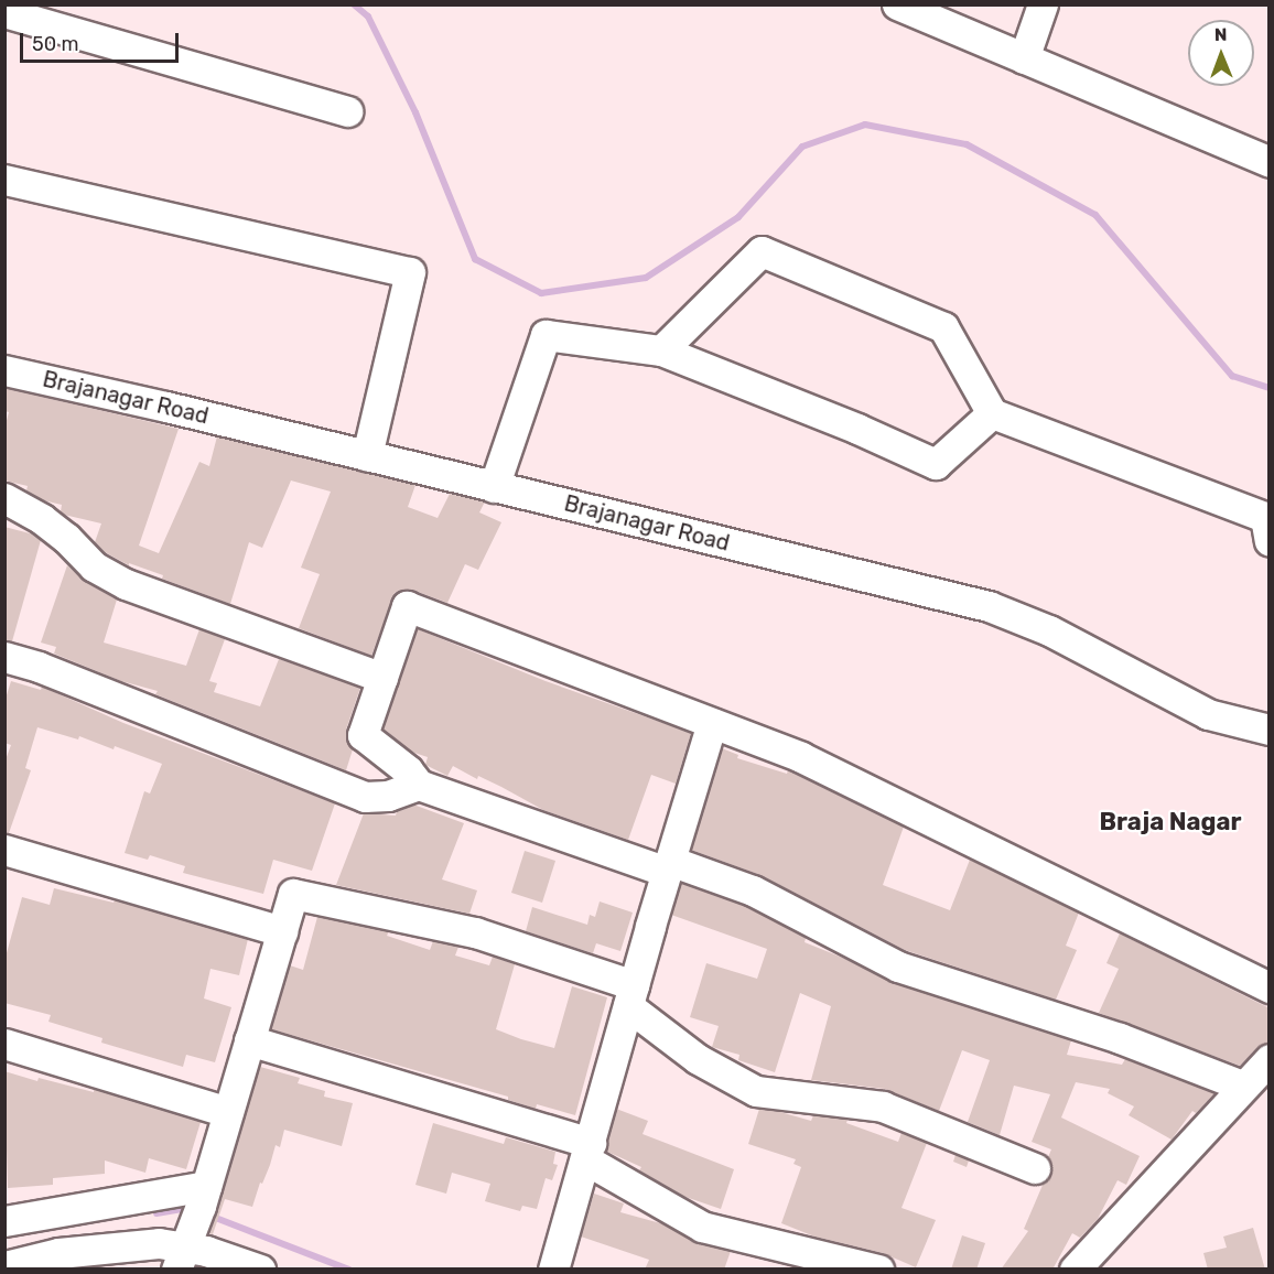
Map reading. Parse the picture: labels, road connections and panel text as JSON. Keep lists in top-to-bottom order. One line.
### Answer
{"streets":{"street":["Brajanagar Road"]},"districts":["Braja Nagar"],"scale_bar":"50 m","north":"top"}
